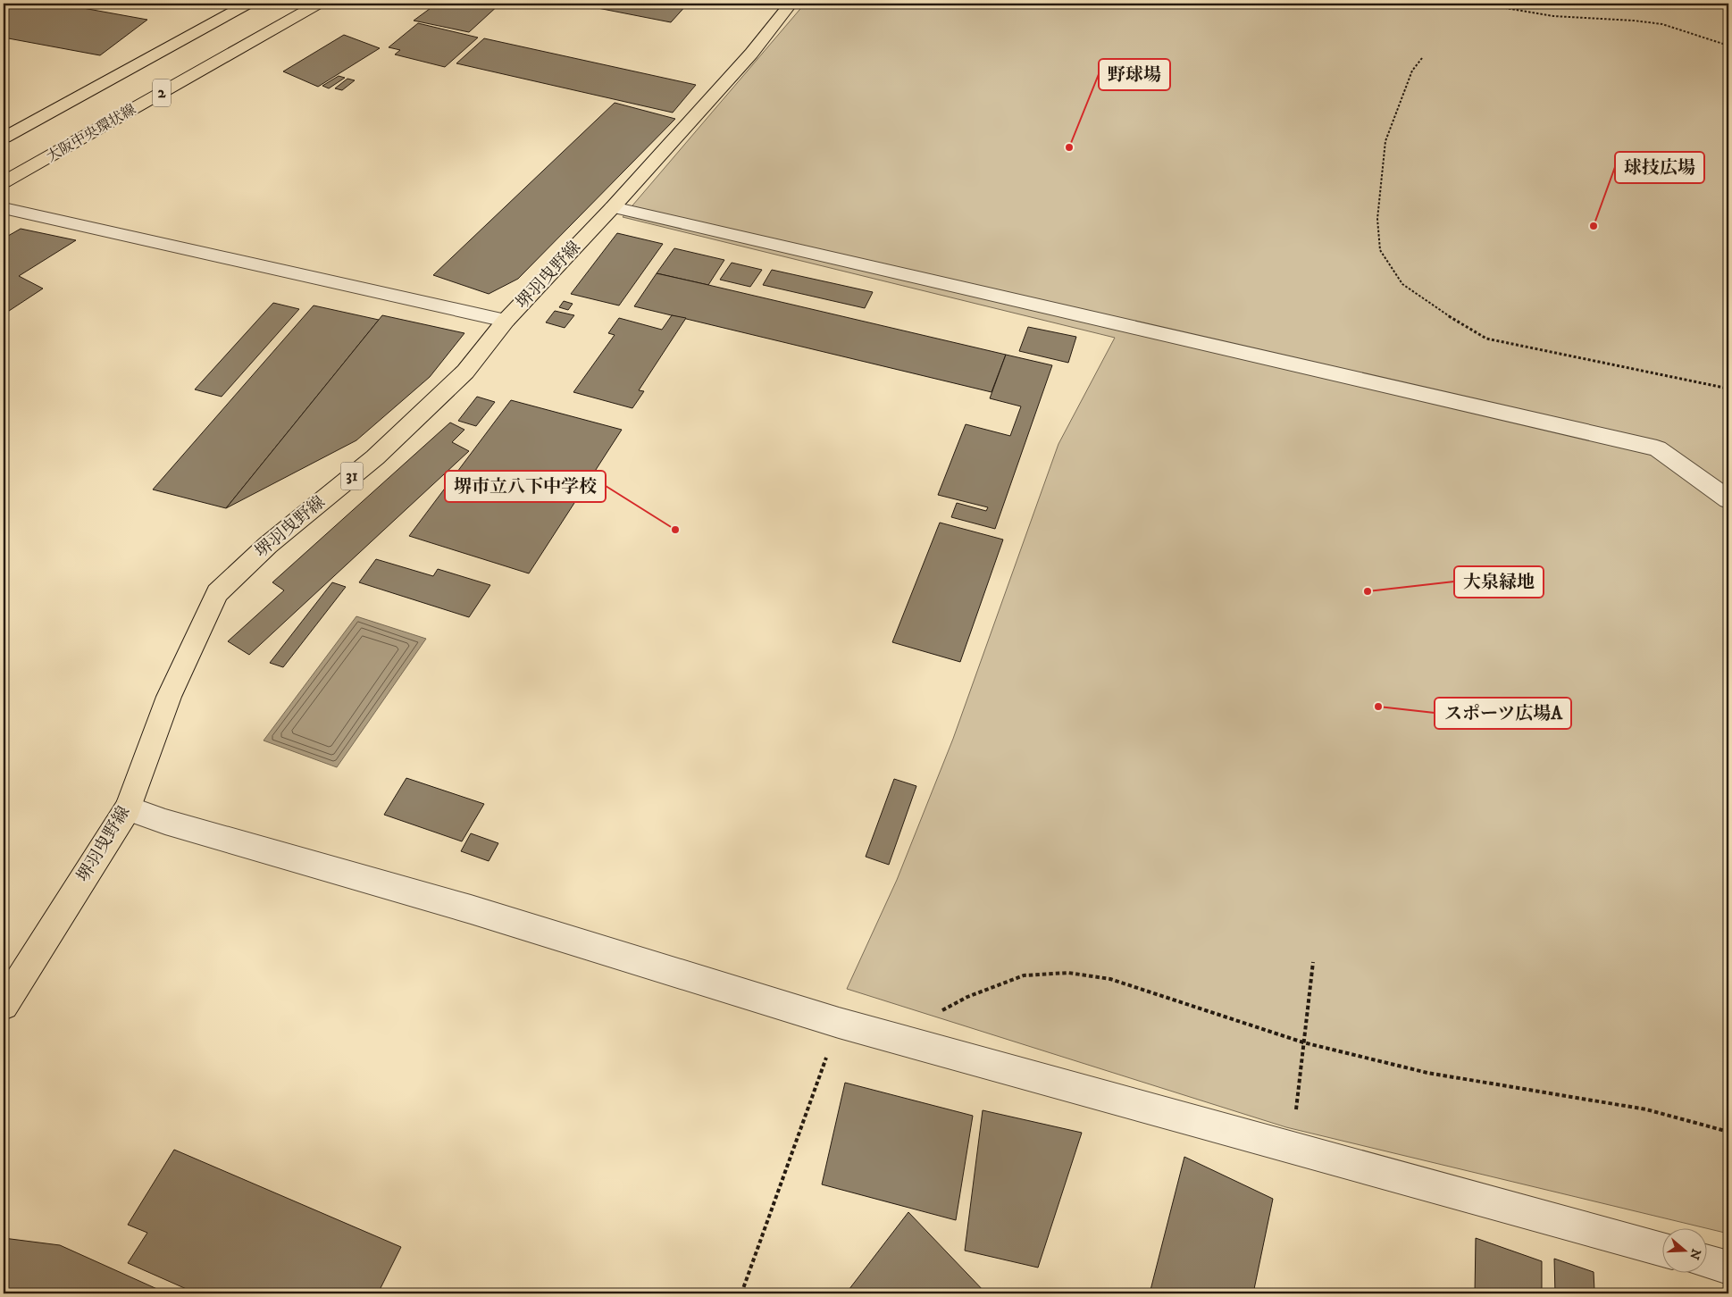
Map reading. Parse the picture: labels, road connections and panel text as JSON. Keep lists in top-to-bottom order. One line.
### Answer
{"streets":{"main road":["2","大阪中央環状線","堺羽曳野線","31"]},"places":["野球場","球技広場","堺市立八下中学校","大泉緑地","スポーツ広場A"],"north":"right"}
